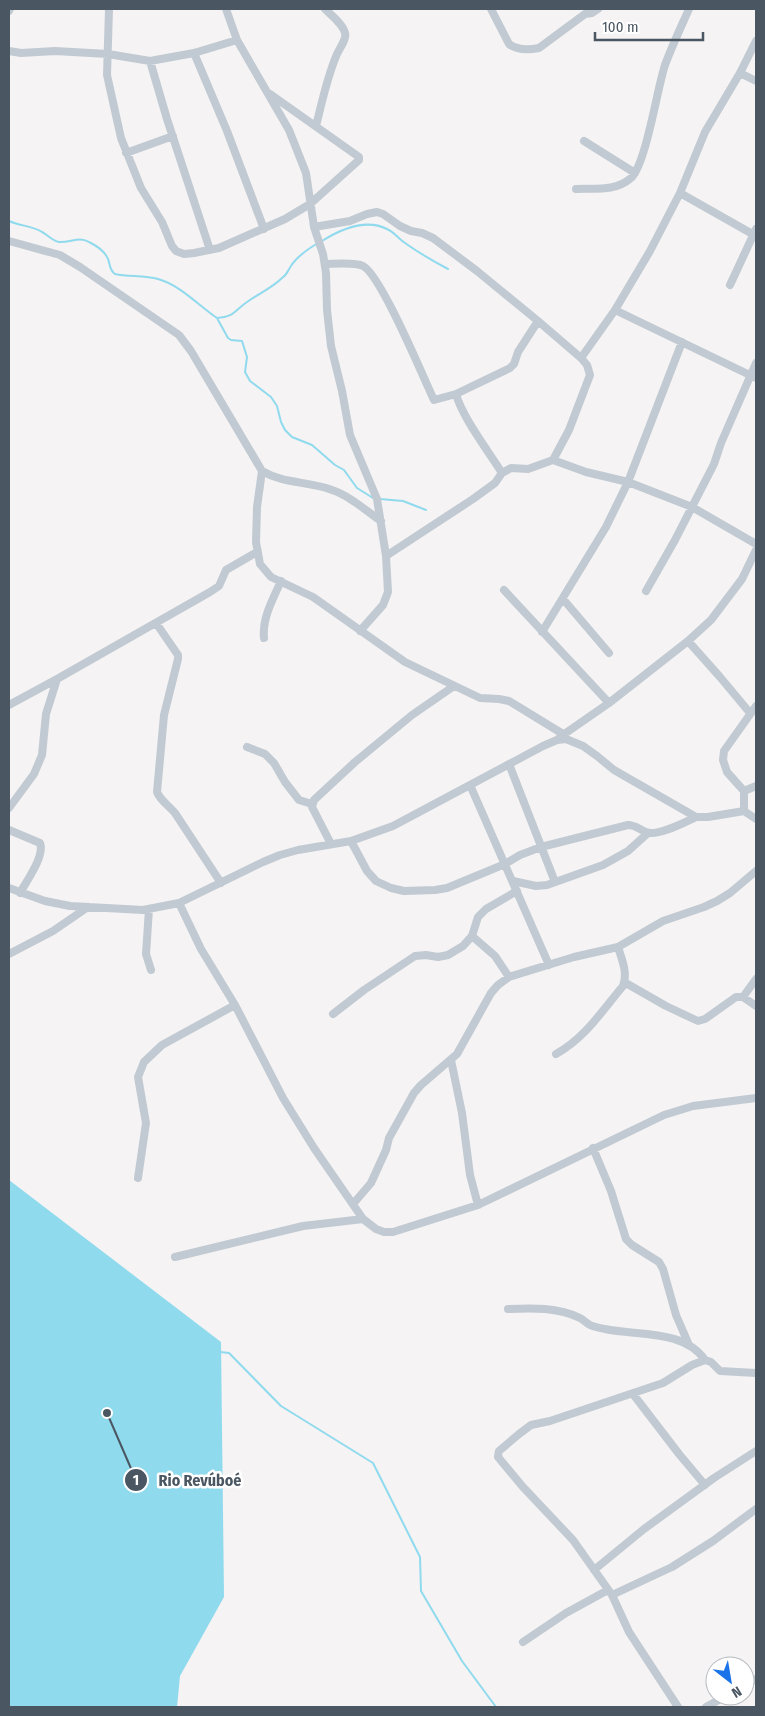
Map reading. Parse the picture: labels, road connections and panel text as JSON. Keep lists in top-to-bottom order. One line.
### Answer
{"places":["Rio Revúboé"],"scale_bar":"100 m","north":"bottom right"}
